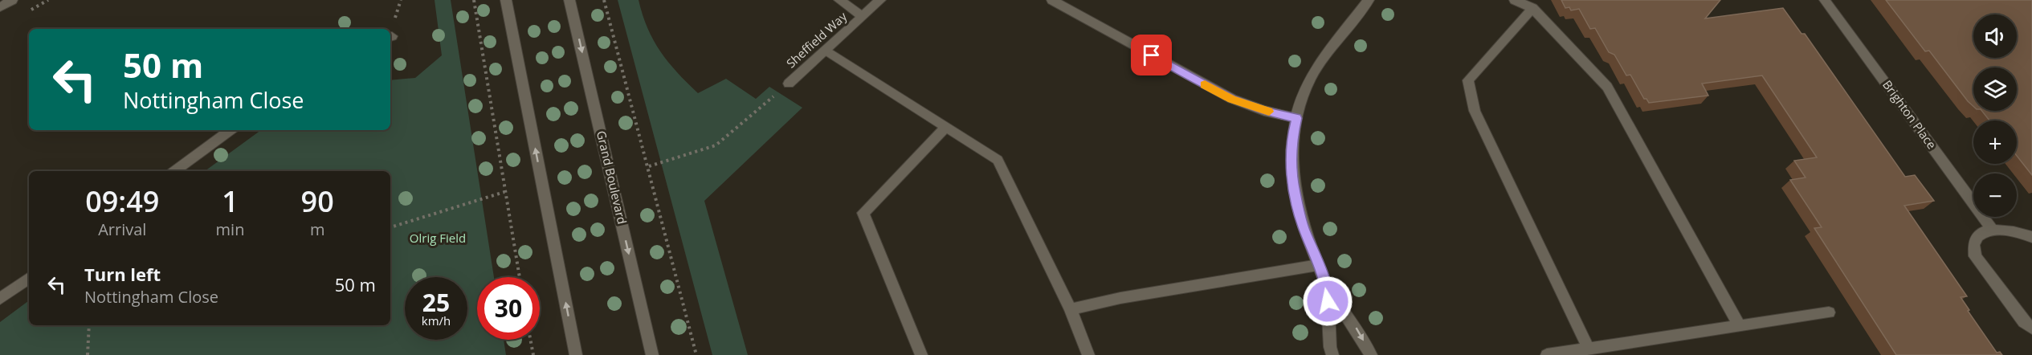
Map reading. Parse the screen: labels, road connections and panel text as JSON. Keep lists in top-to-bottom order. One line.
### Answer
{"streets":{"street":["Sheffield Way","Brighton Place","Grand Boulevard"]},"parks":["Olrig Field"],"page":{"map_buttons":["+","−"],"turn":["50 m","Nottingham Close"],"eta":["09:49","Arrival","1","min","90","m"],"list":[{"name":"Turn left","note":"Nottingham Close","value":"50 m"}],"speed":"25 km/h","limit":"30"}}
